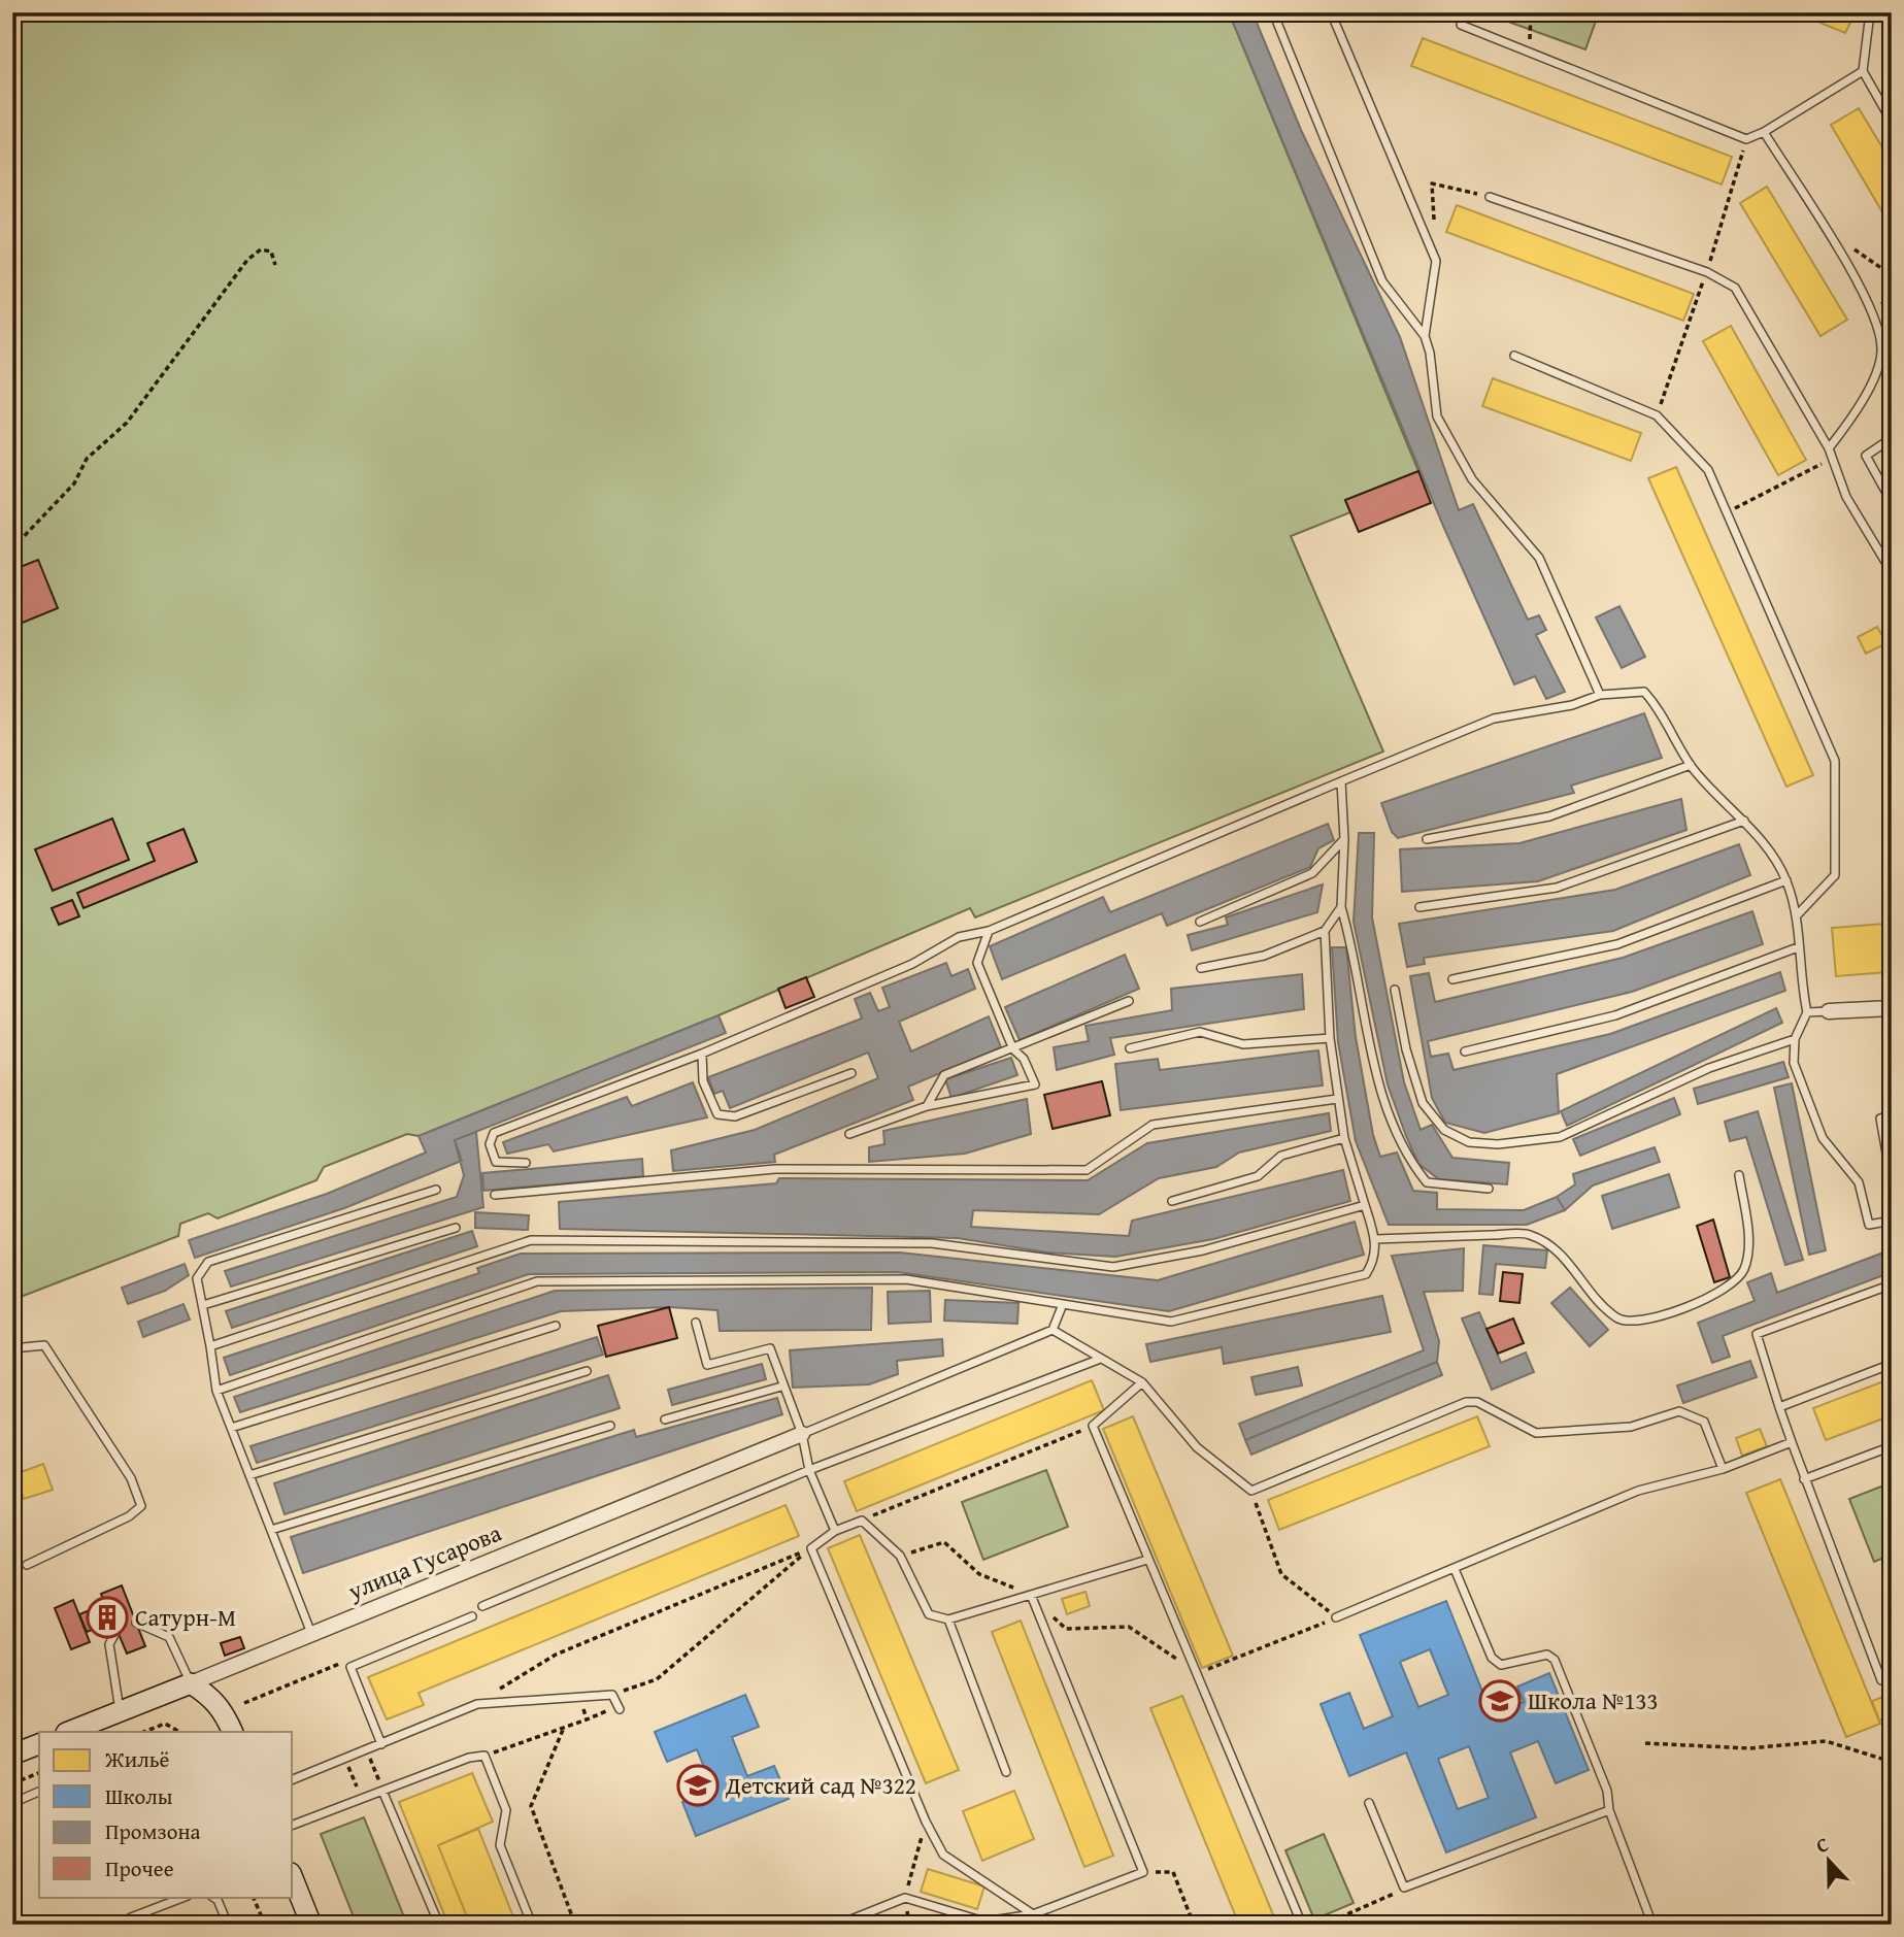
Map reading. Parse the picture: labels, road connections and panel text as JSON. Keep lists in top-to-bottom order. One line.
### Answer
{"streets":{"street":["улица Гусарова"]},"places":{"building":["Сатурн-М"],"school or university":["Школа №133","Детский сад №322"]},"legend":["Жильё","Школы","Промзона","Прочее"],"north":"top"}
